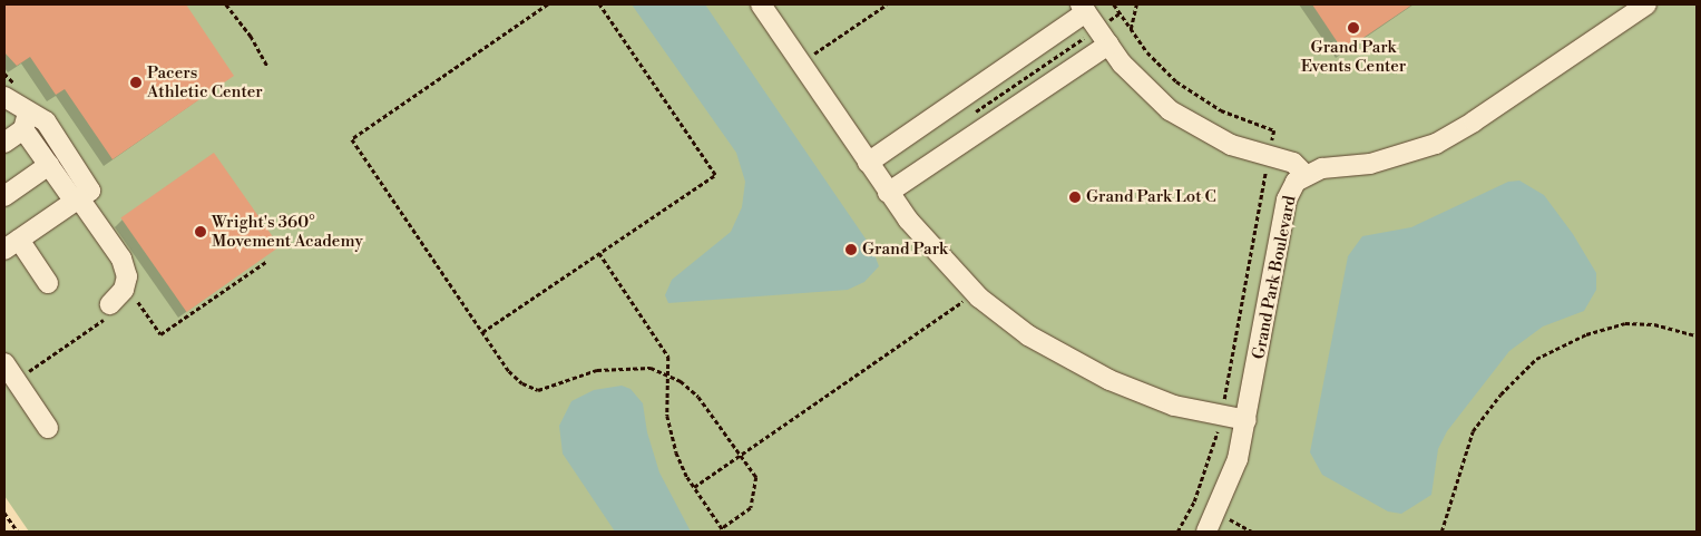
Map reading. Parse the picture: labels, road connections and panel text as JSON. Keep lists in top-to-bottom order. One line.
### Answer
{"streets":{"street":["Grand Park Boulevard"]},"places":["Grand Park Events Center","Pacers Athletic Center","Grand Park Lot C","Wright's 360° Movement Academy","Grand Park"]}
